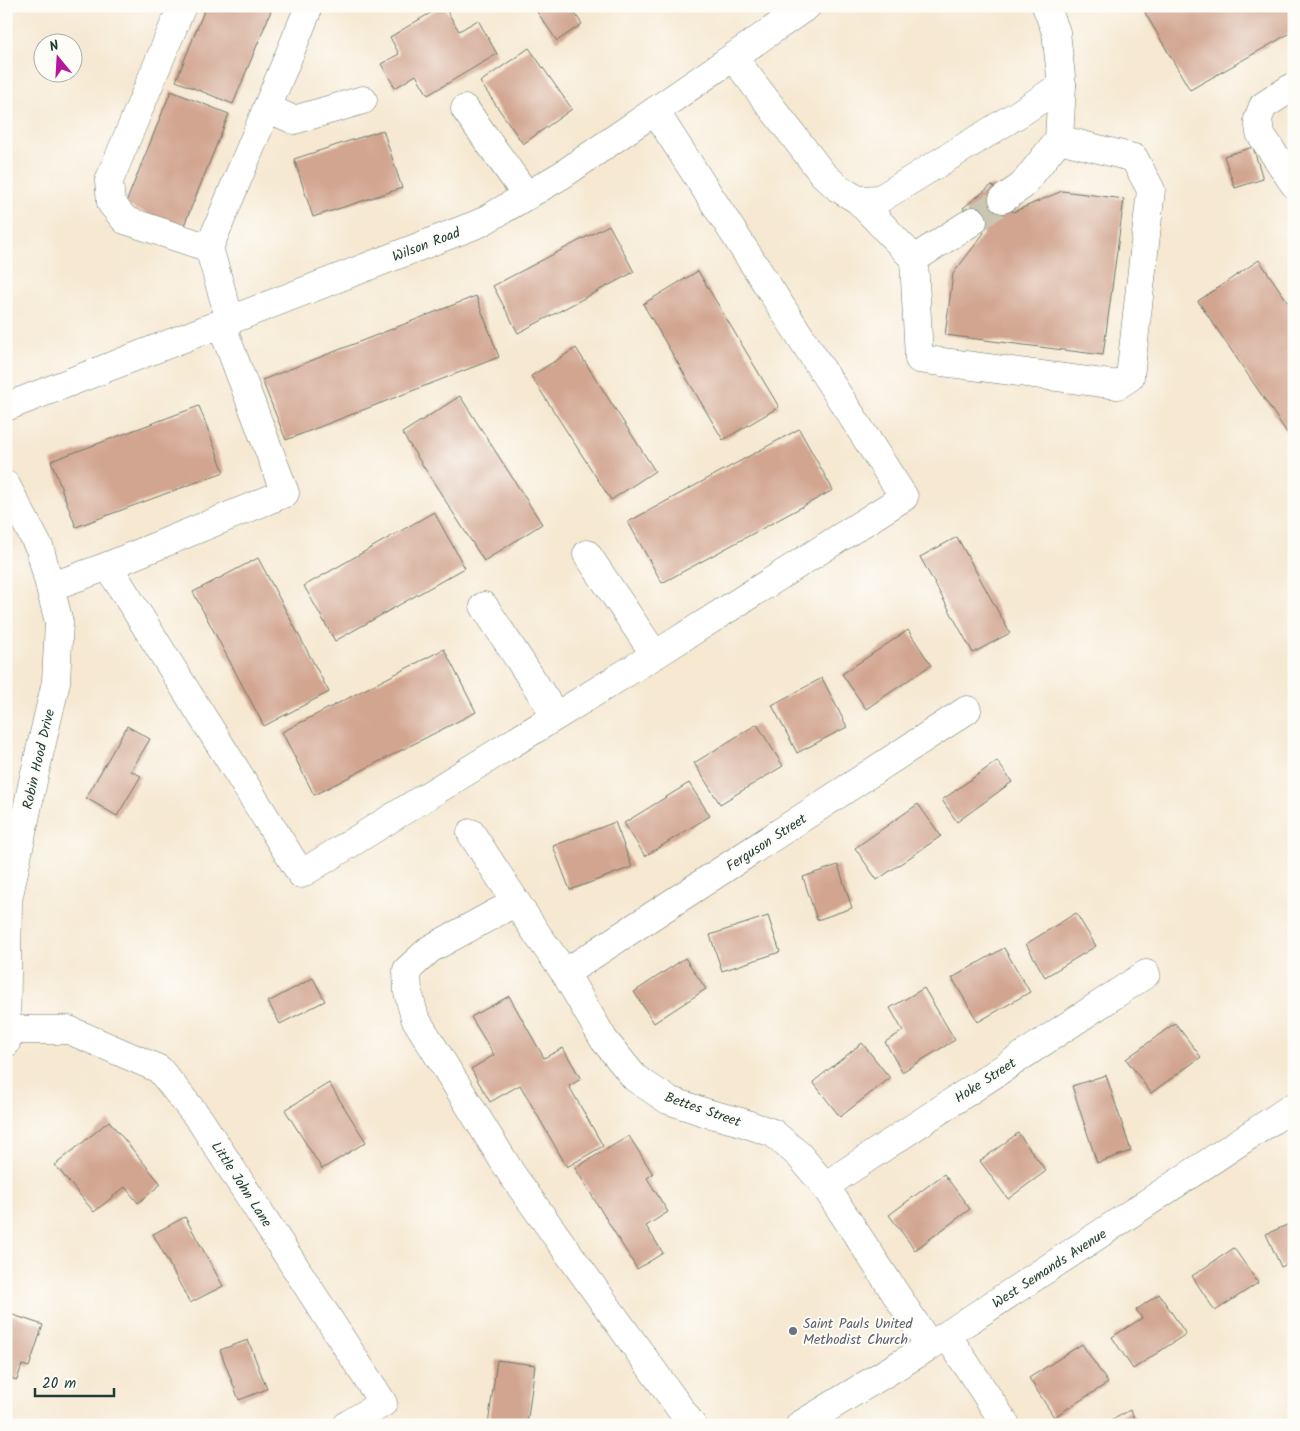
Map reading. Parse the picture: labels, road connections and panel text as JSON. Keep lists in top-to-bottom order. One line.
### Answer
{"streets":{"street":["Wilson Road","Robin Hood Drive","Ferguson Street","Hoke Street","Bettes Street","Little John Lane","West Semands Avenue"]},"crossings":[["Robin Hood Drive","Little John Lane"],["Ferguson Street","Bettes Street"],["Hoke Street","Bettes Street"],["Bettes Street","West Semands Avenue"]],"places":["Saint Pauls United Methodist Church"],"scale_bar":"20 m","north":"top"}
